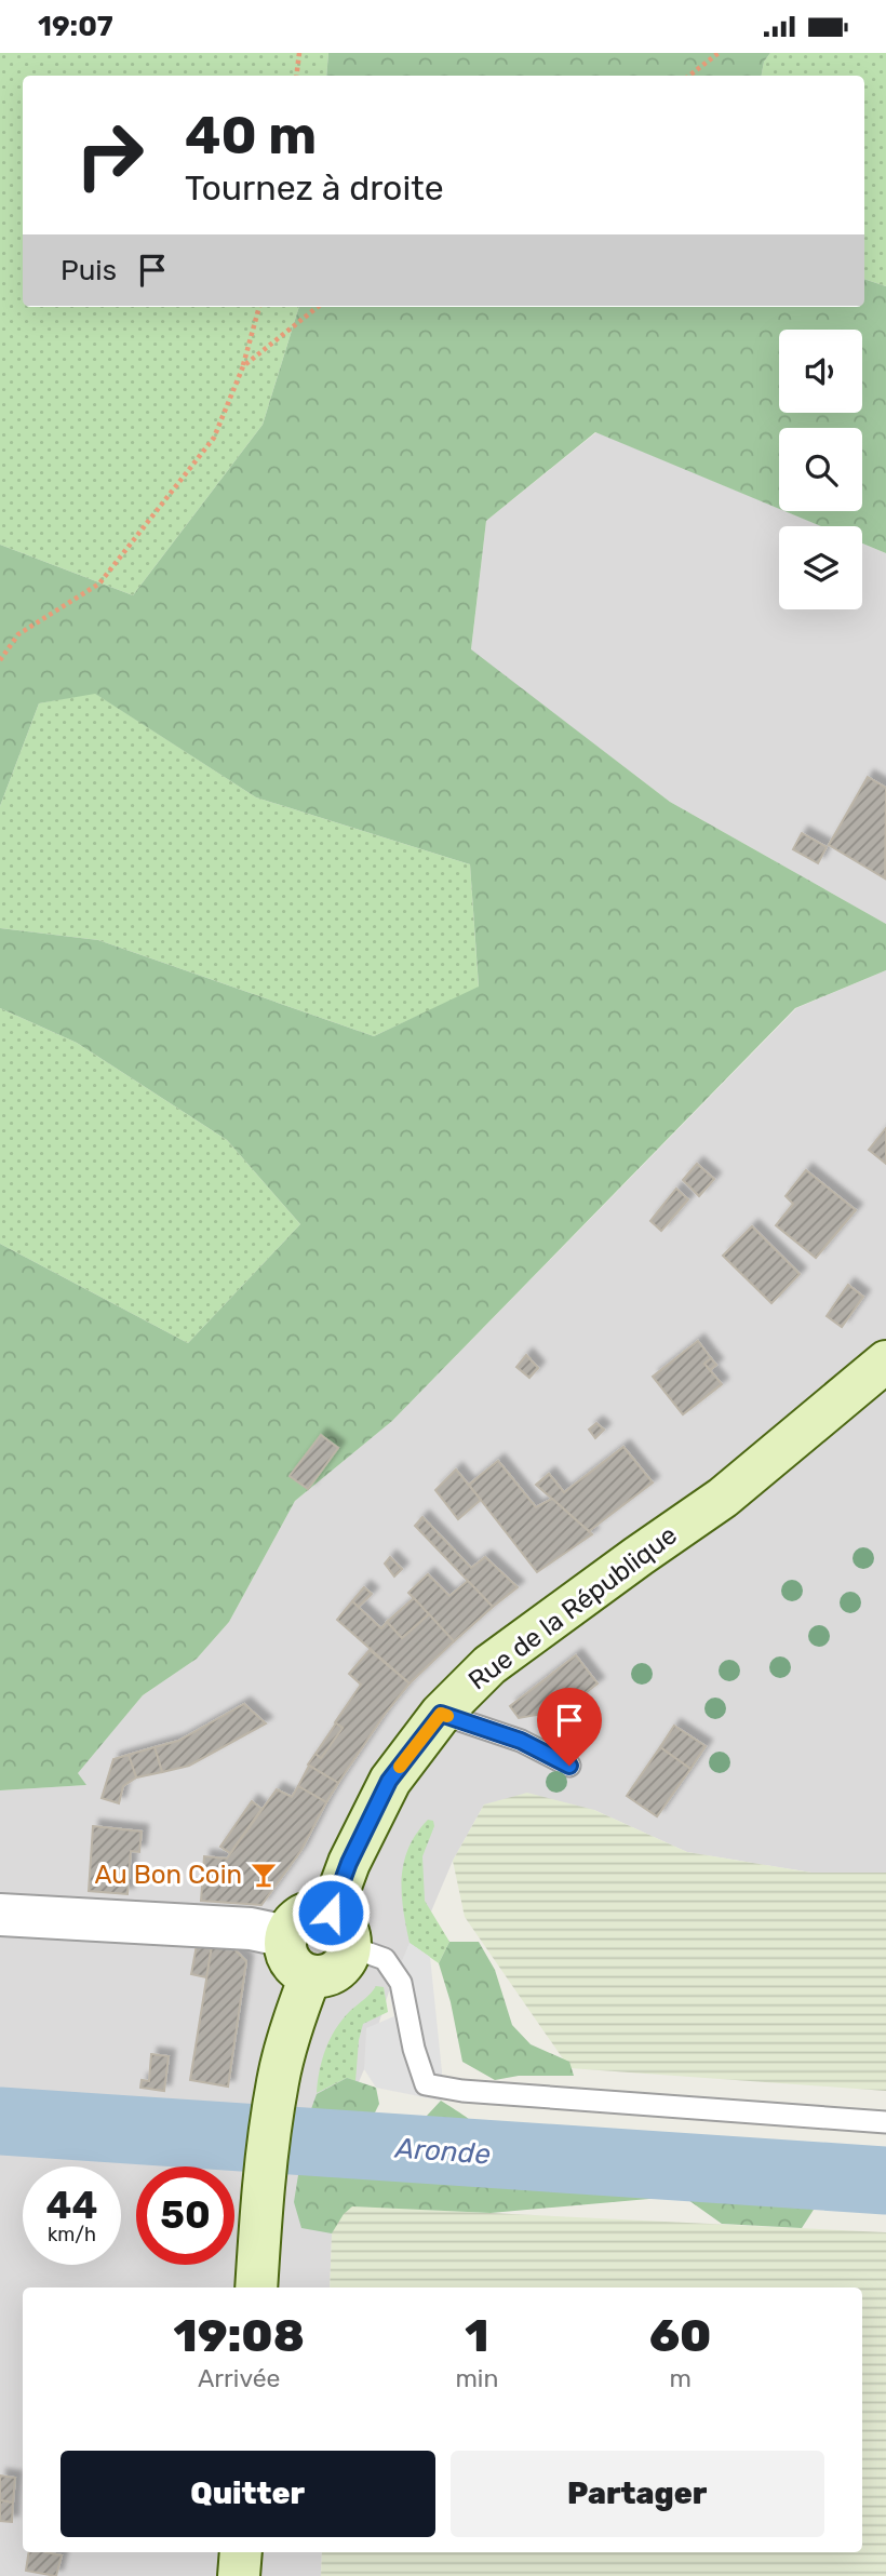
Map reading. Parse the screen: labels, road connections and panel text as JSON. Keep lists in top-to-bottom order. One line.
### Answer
{"streets":{"main road":["Rue de la République"]},"water":["Aronde"],"places":{"bar":["Au Bon Coin"]},"page":{"status":"19:07","turn":["40 m","Tournez à droite"],"then":"Puis","speed":"44 km/h","limit":"50","eta":["19:08","Arrivée","1","min","60","m"],"buttons":["Quitter","Partager"]}}
